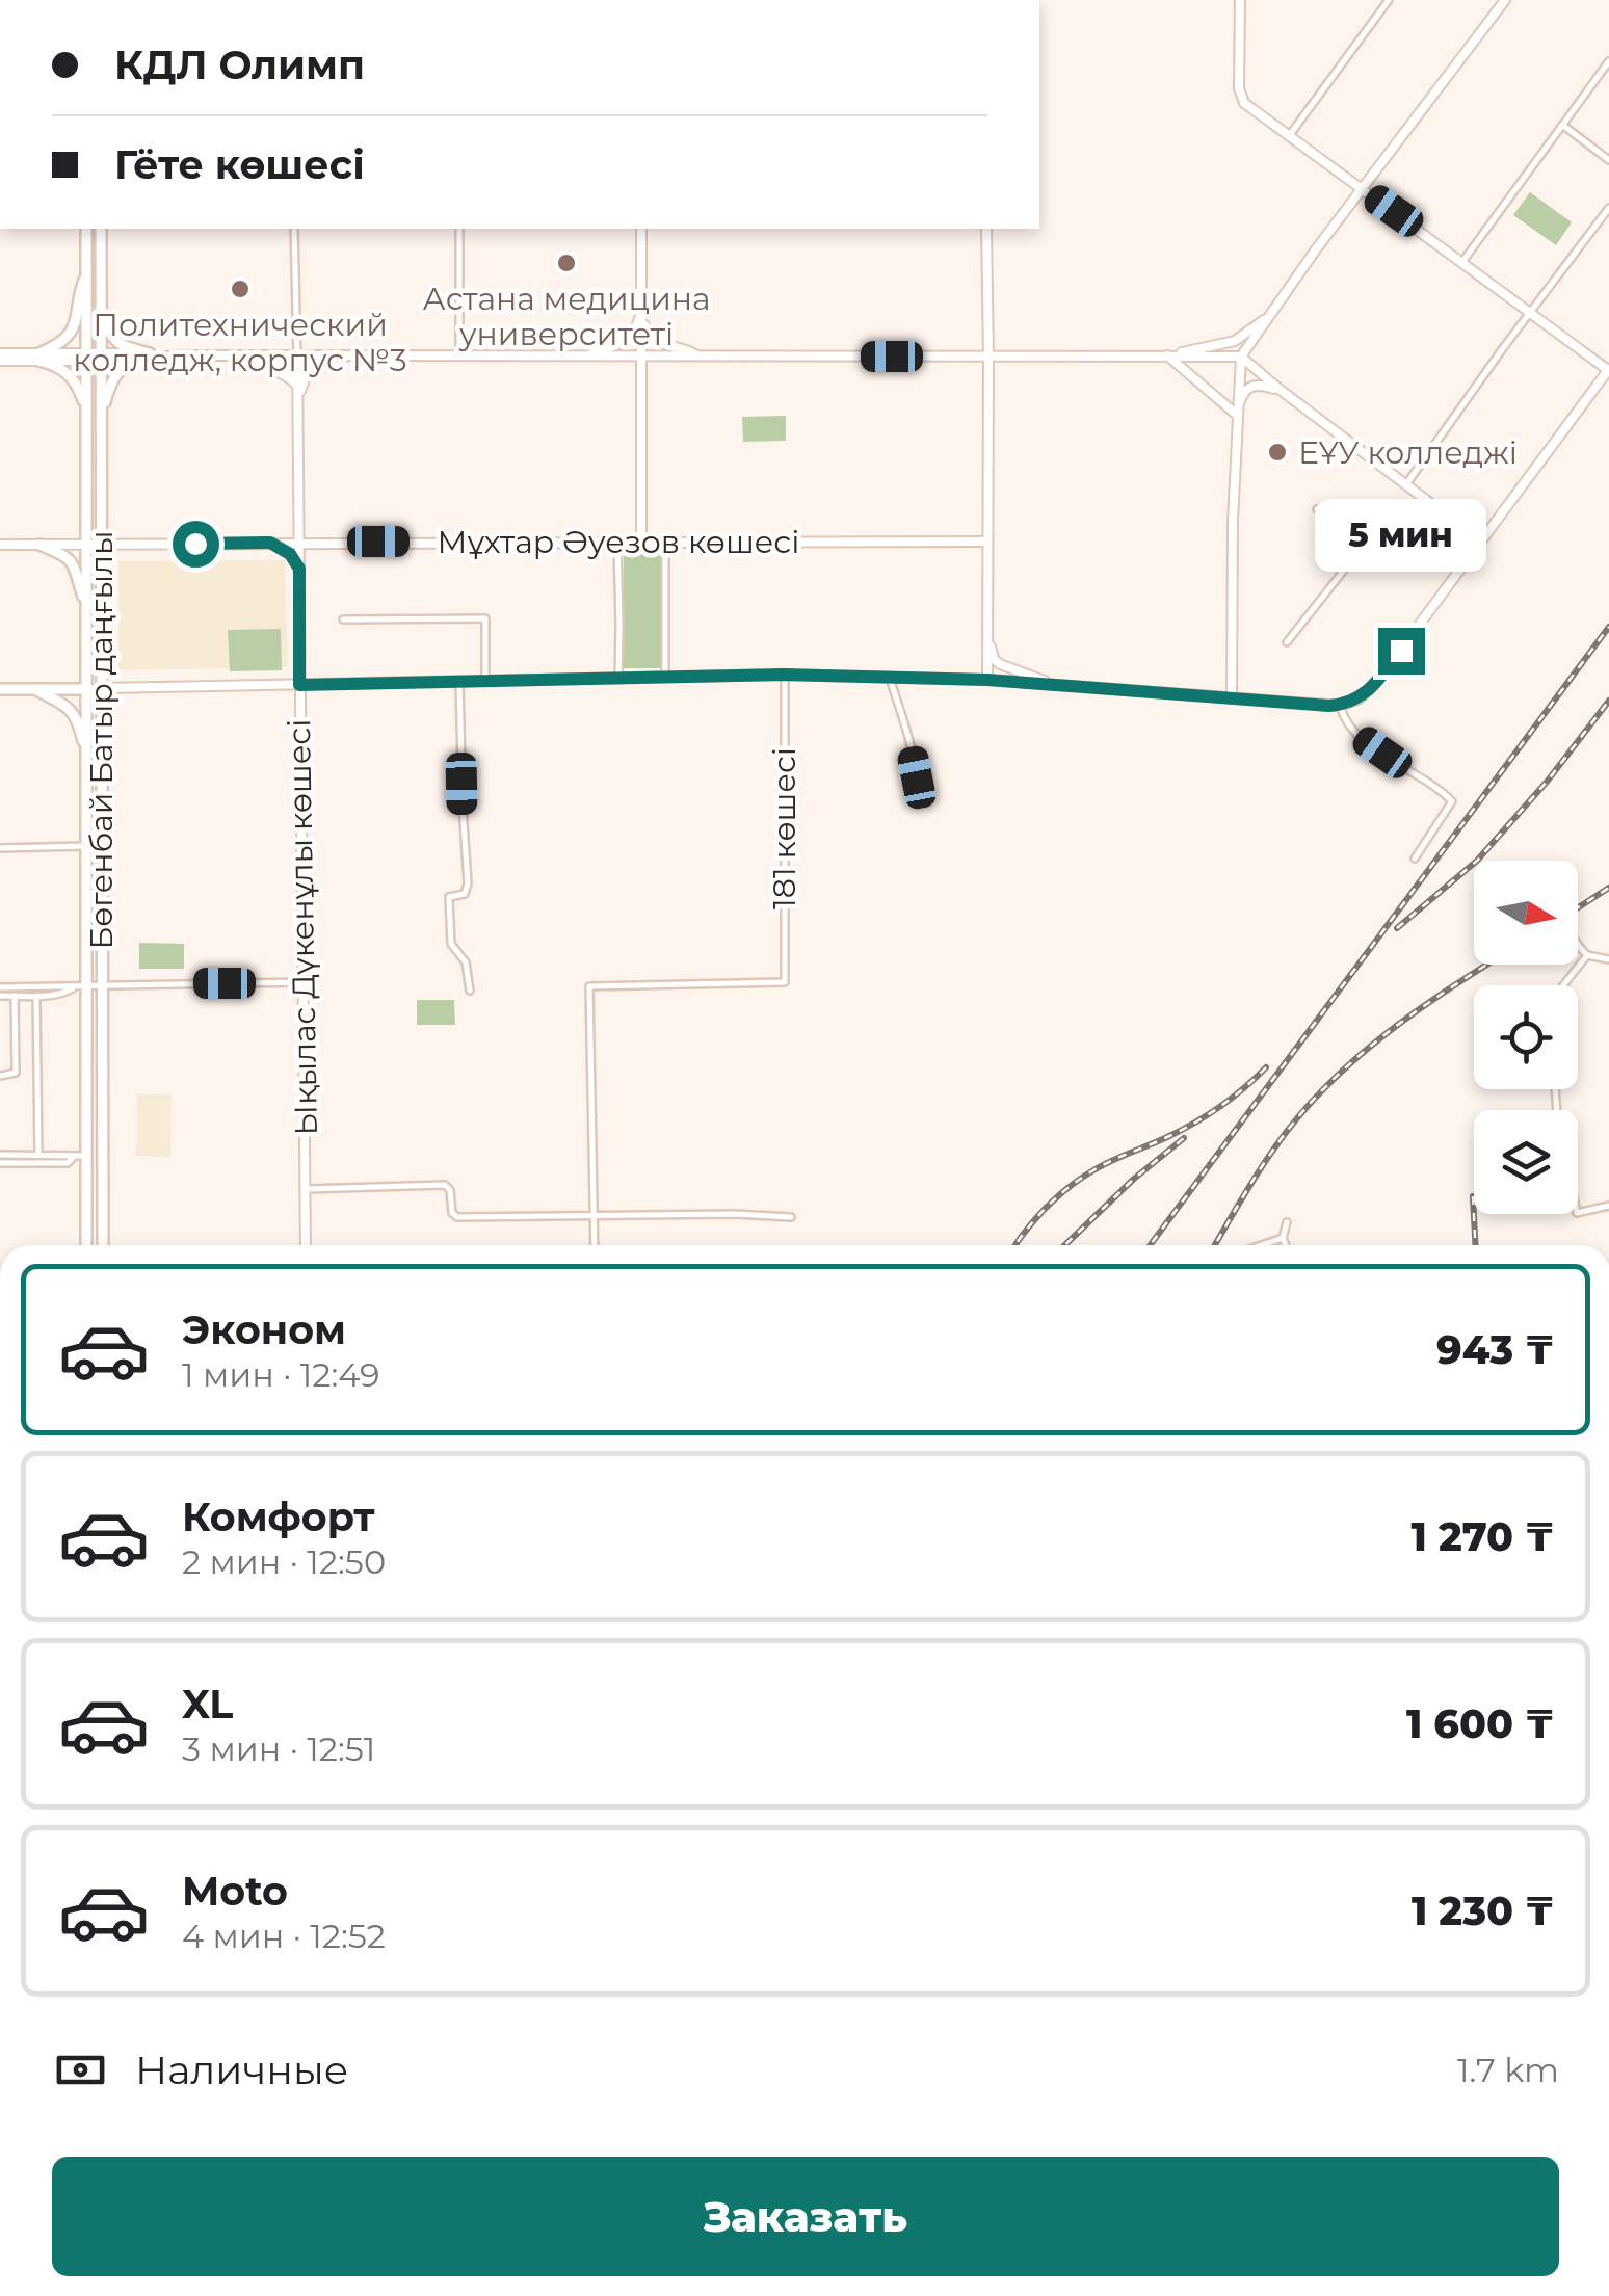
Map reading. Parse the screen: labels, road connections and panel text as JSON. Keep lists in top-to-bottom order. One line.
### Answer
{"streets":{"main road":["Бөгенбай Батыр даңғылы"],"street":["Мұхтар Әуезов көшесі","181 көшесі","Ықылас Дүкенұлы көшесі"]},"crossings":[["Мұхтар Әуезов көшесі","Бөгенбай Батыр даңғылы"],["Мұхтар Әуезов көшесі","Ықылас Дүкенұлы көшесі"]],"places":["Астана медицина университеті","Политехнический колледж, корпус №3","ЕҰУ колледжі"],"north":"right","page":{"banner":["КДЛ Олимп","Гёте көшесі"],"bubble":"5 мин","list":[{"name":"Эконом","note":"1 мин · 12:49","value":"943 ₸"},{"name":"Комфорт","note":"2 мин · 12:50","value":"1 270 ₸"},{"name":"XL","note":"3 мин · 12:51","value":"1 600 ₸"},{"name":"Moto","note":"4 мин · 12:52","value":"1 230 ₸"}],"pay":["Наличные","1.7 km"],"buttons":"Заказать"}}
